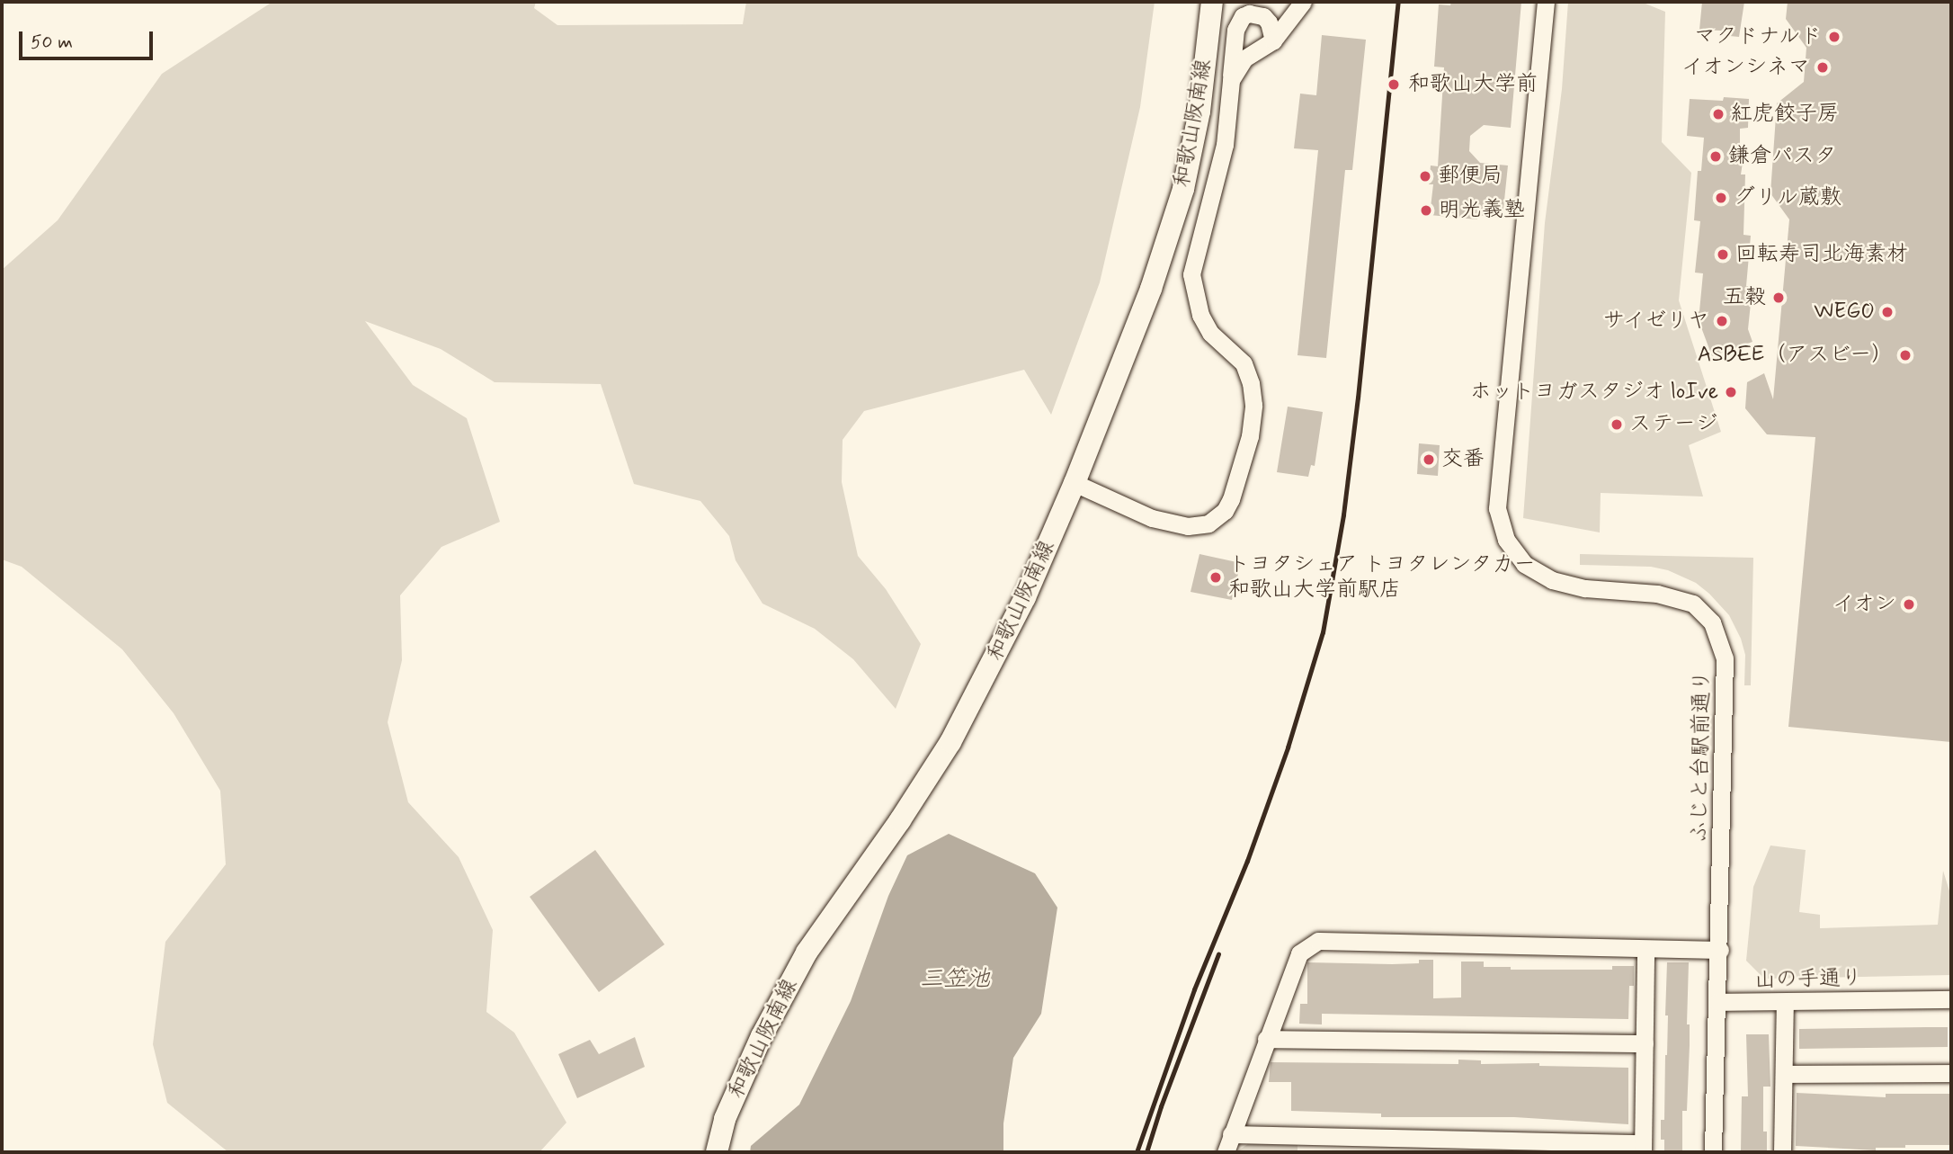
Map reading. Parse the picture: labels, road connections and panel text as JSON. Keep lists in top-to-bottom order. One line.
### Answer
{"streets":{"main road":["和歌山阪南線"],"street":["ふじと台駅前通り","山の手通り"]},"water":["三笠池"],"places":["マクドナルド","イオンシネマ","和歌山大学前","紅虎餃子房","鎌倉パスタ","郵便局","グリル蔵敷","明光義塾","回転寿司北海素材","五穀","WEGO","サイゼリヤ","ASBEE（アスビー）","ホットヨガスタジオ loIve","ステージ","交番","トヨタシェア トヨタレンタカー 和歌山大学前駅店","イオン"],"scale_bar":"50 m"}
